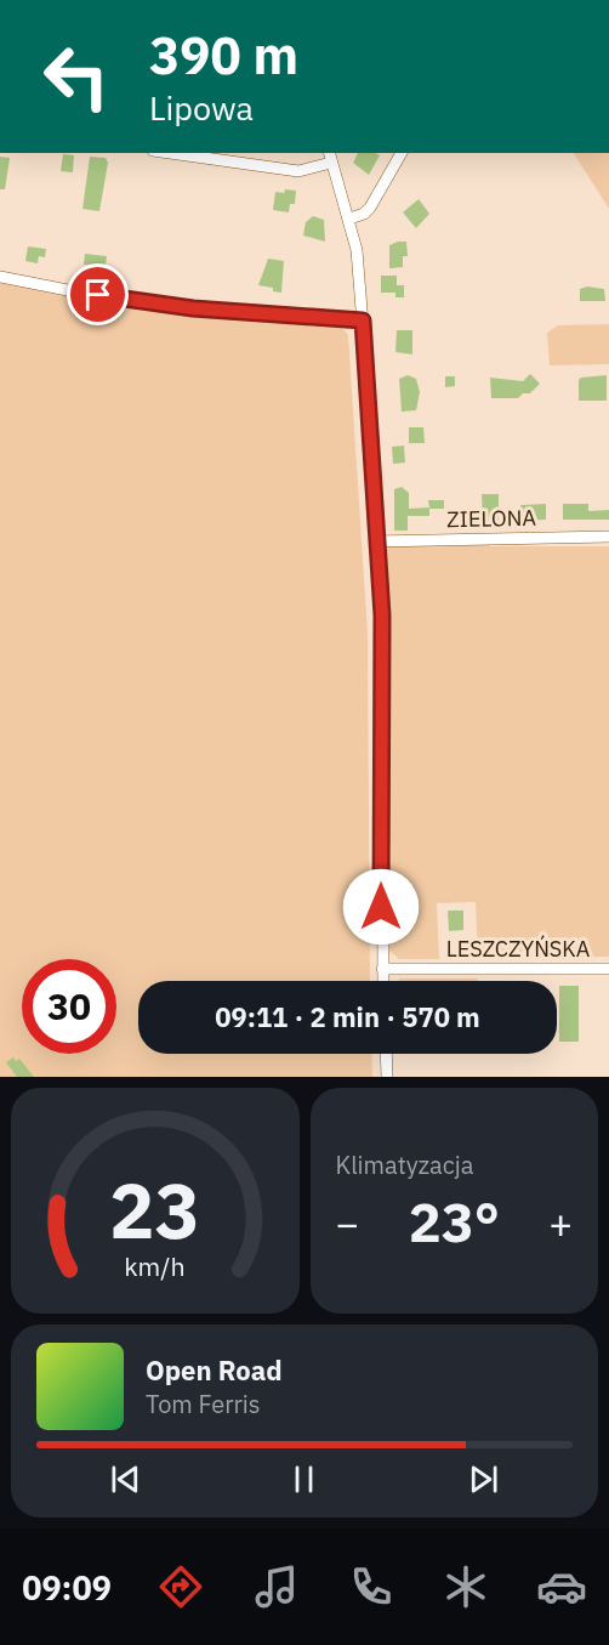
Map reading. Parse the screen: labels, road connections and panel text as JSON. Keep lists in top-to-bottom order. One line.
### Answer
{"streets":{"street":["ZIELONA","LESZCZYŃSKA"]},"page":{"turn":["390 m","Lipowa"],"limit":"30","trip":"09:11 · 2 min · 570 m","tile":"Klimatyzacja","heat":["−","23°","+"],"song":["Open Road","Tom Ferris"],"tabs":"09:09","gauge":["23","km/h"]}}
